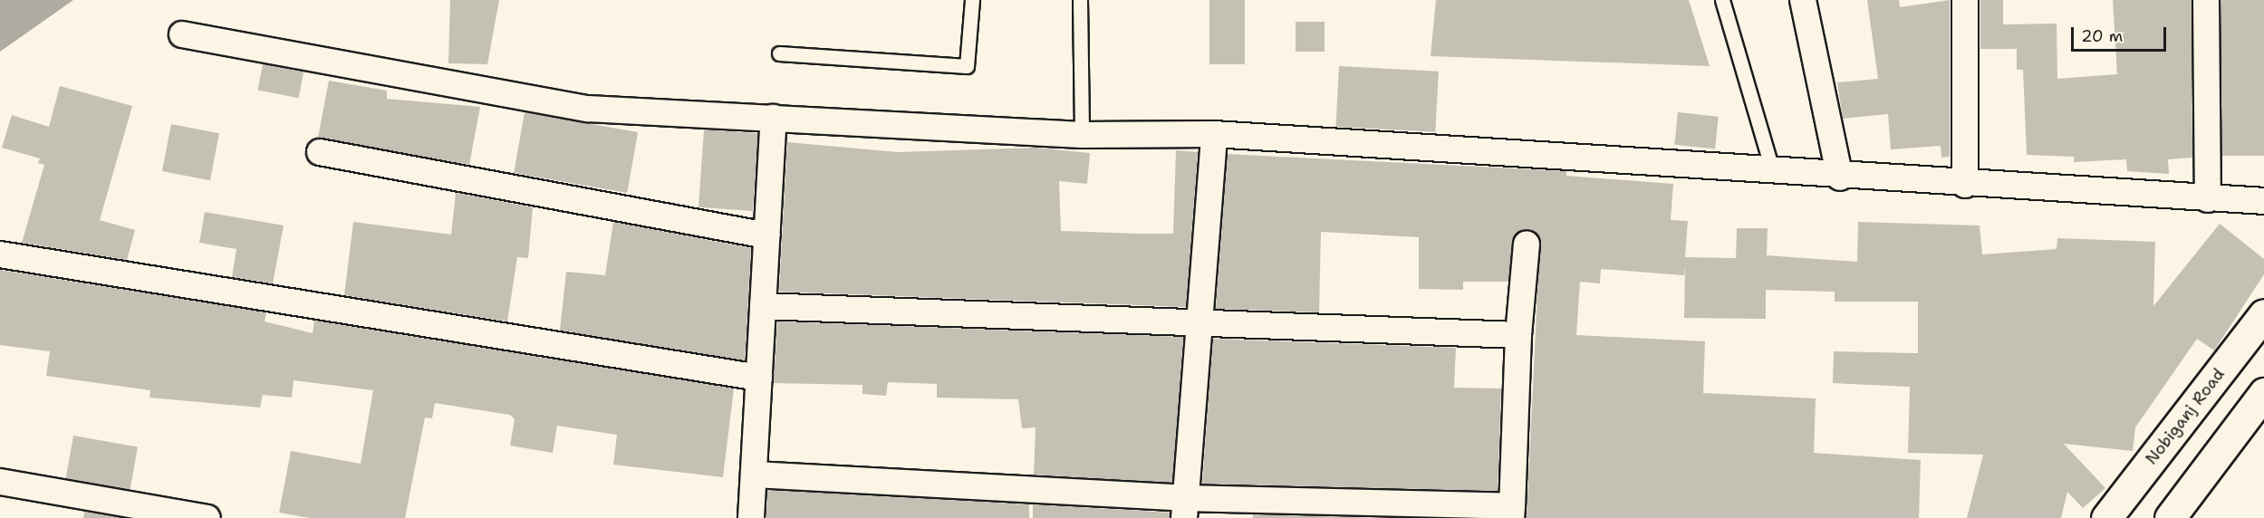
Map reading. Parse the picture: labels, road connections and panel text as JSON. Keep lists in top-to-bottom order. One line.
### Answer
{"streets":{"main road":["Nobiganj Road"]},"scale_bar":"20 m"}
